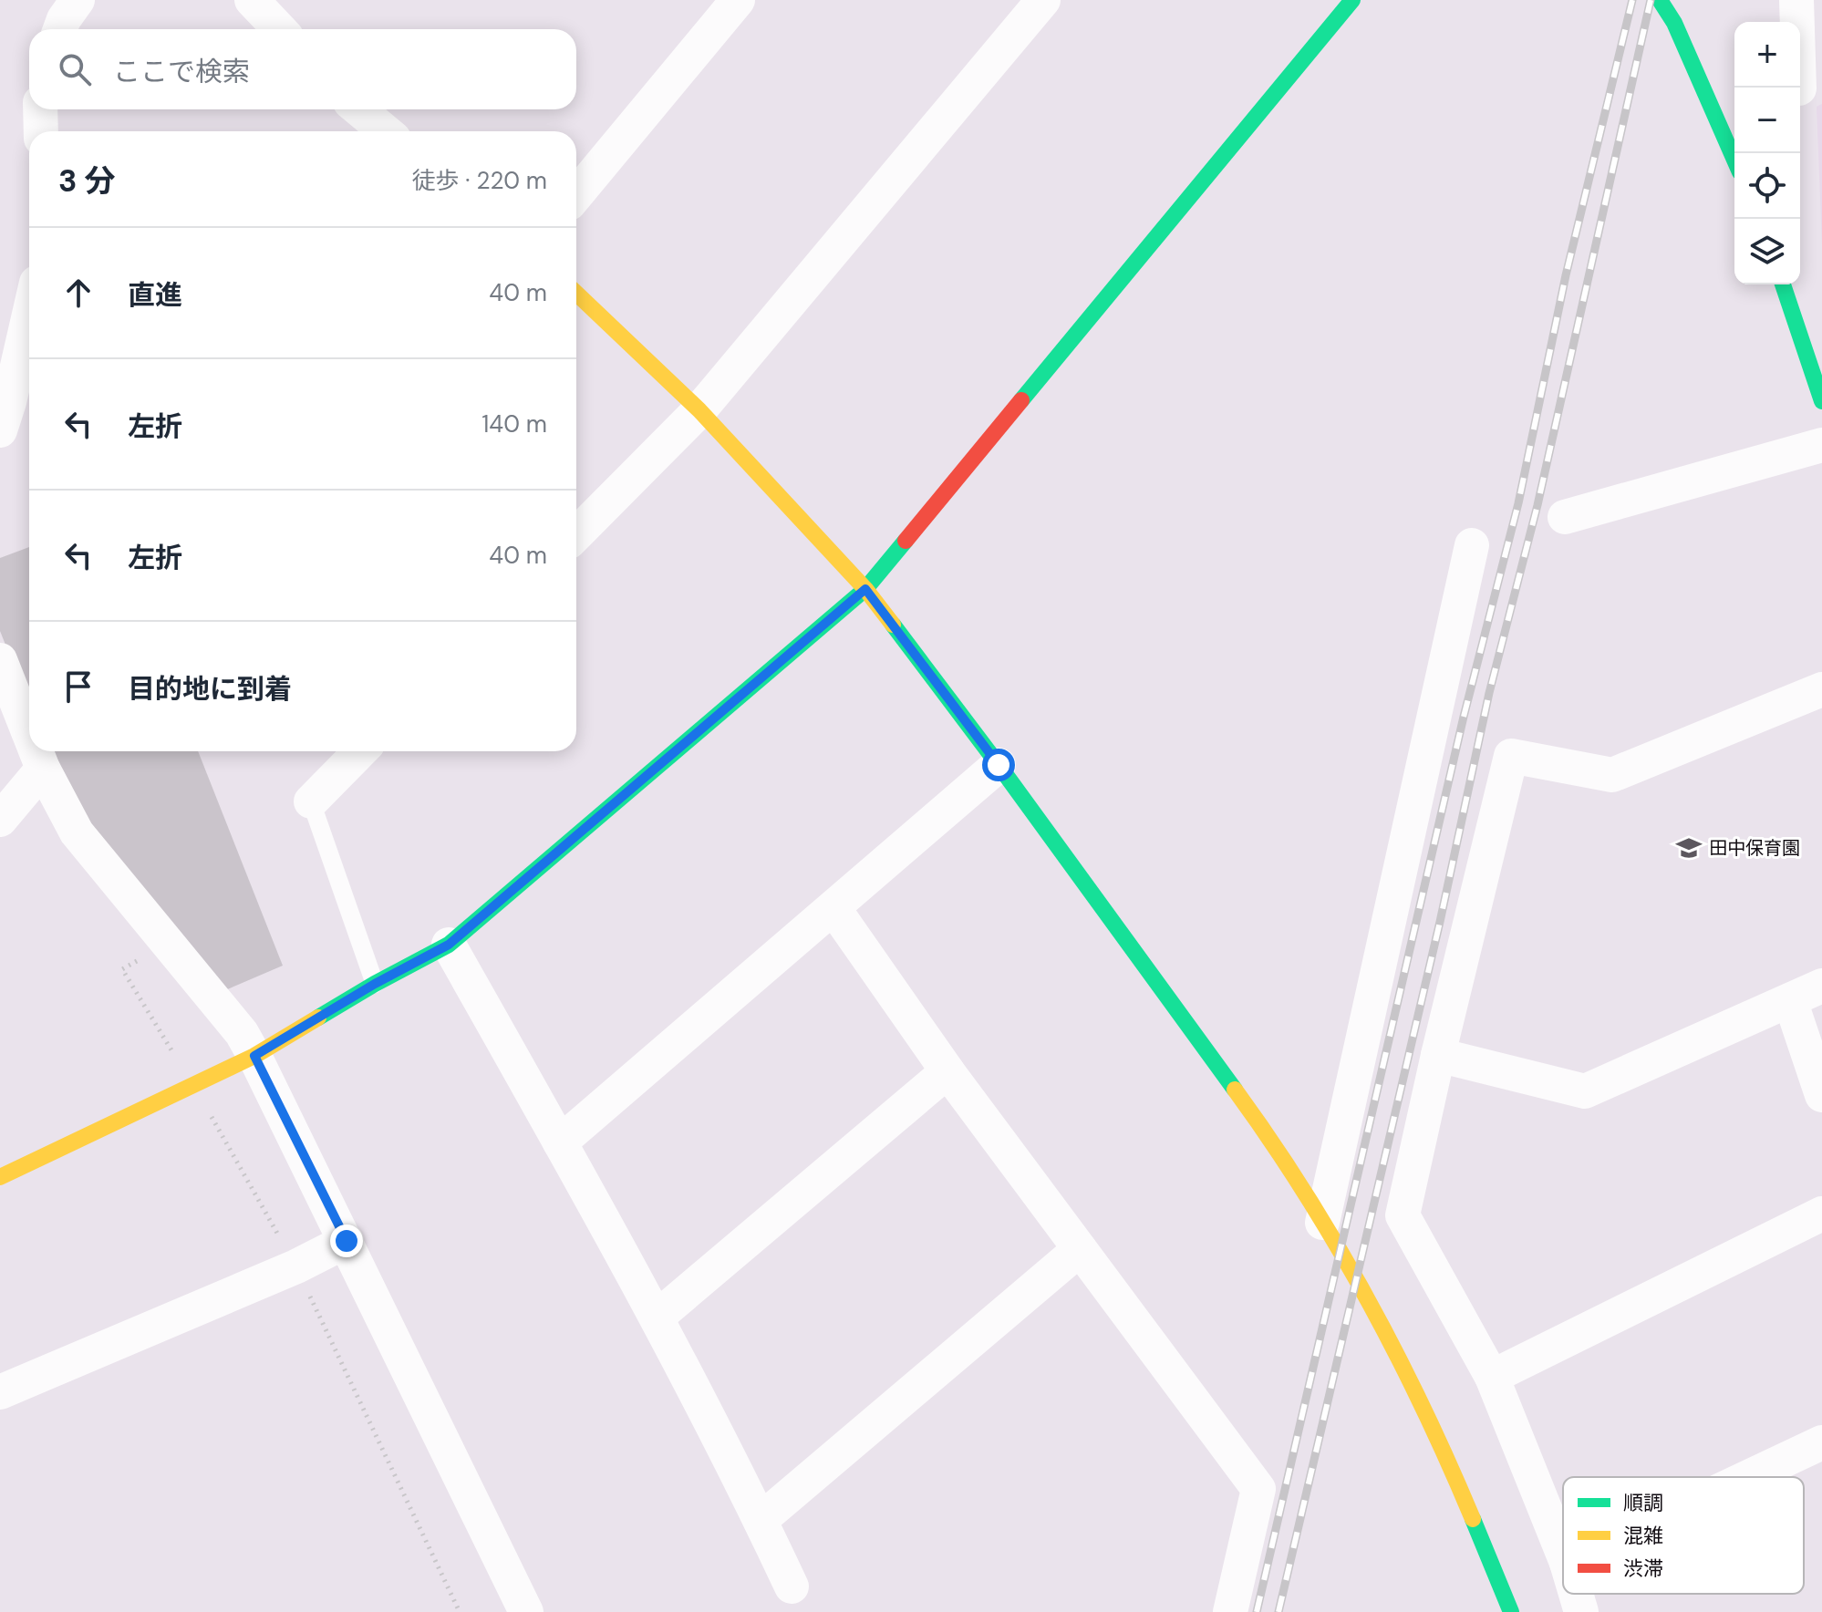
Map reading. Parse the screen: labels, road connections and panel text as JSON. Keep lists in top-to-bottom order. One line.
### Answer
{"places":{"school or university":["田中保育園"]},"legend":["順調","混雑","渋滞"],"page":{"map_buttons":["+","−"],"search":"ここで検索","heading":["3 分","徒歩 · 220 m"],"list":[["直進","40 m"],["左折","140 m"],["左折","40 m"],"目的地に到着"]}}
